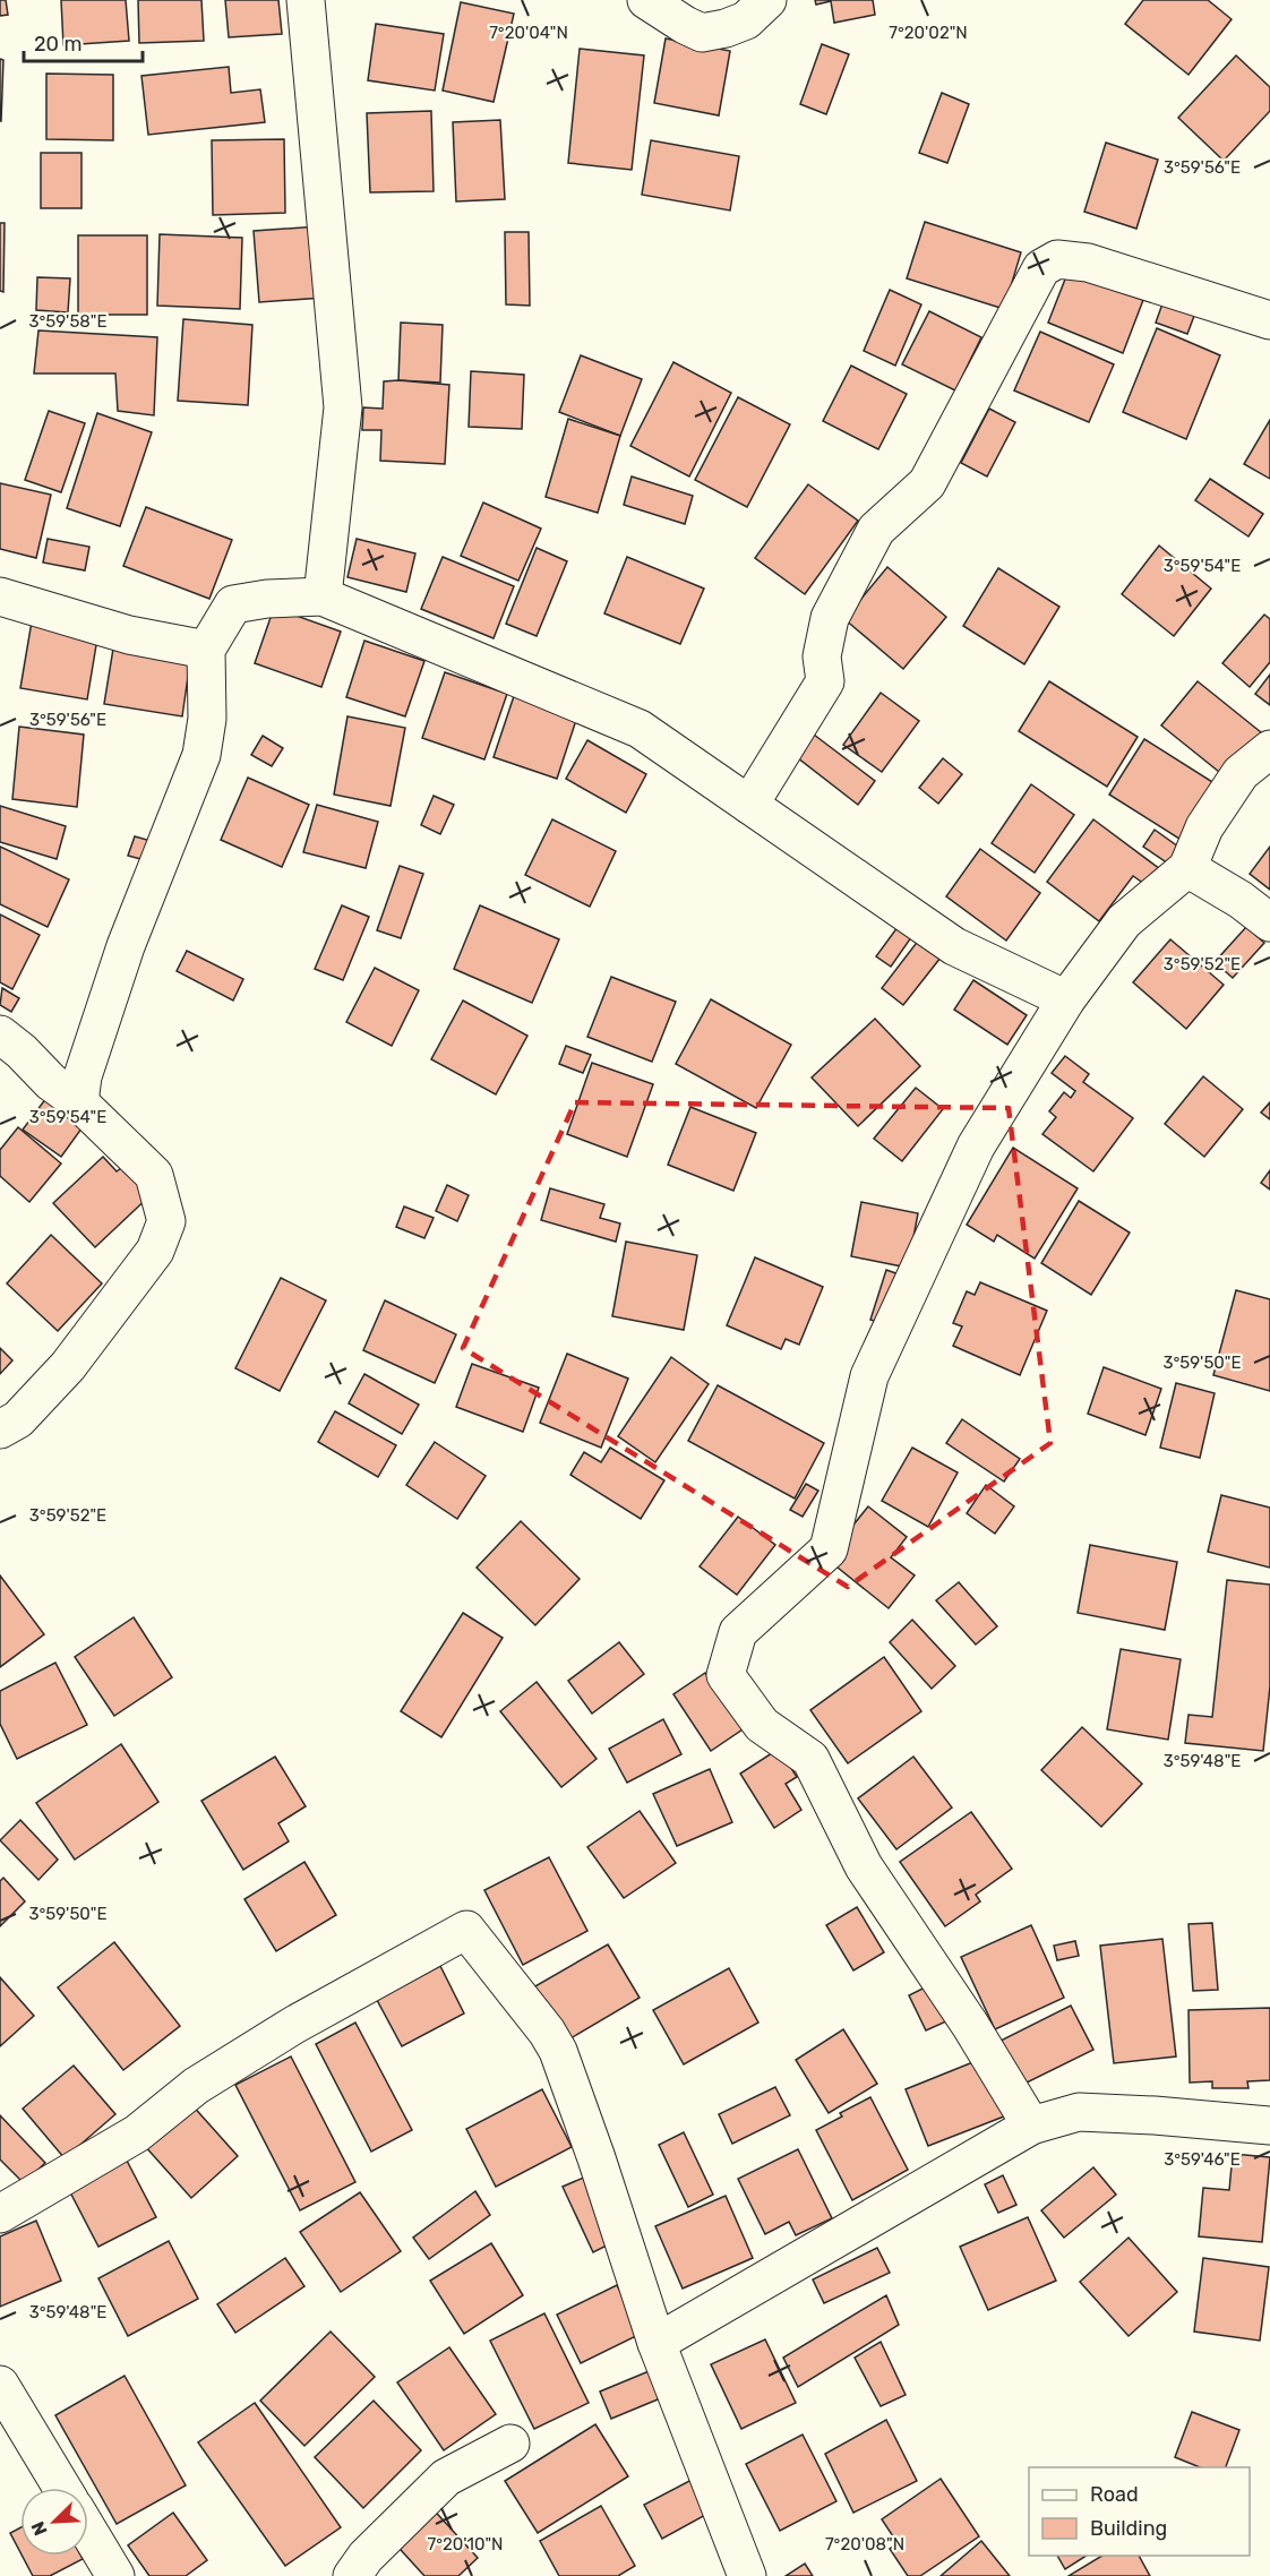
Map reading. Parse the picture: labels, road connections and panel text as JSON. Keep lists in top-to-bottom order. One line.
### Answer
{"legend":["Road","Building"],"scale_bar":"20 m","north":"bottom left","coordinates":["7°20'04\"N","7°20'02\"N","3°59'56\"E","3°59'58\"E","3°59'54\"E","3°59'52\"E","3°59'50\"E","3°59'48\"E","3°59'46\"E","7°20'10\"N","7°20'08\"N"]}
